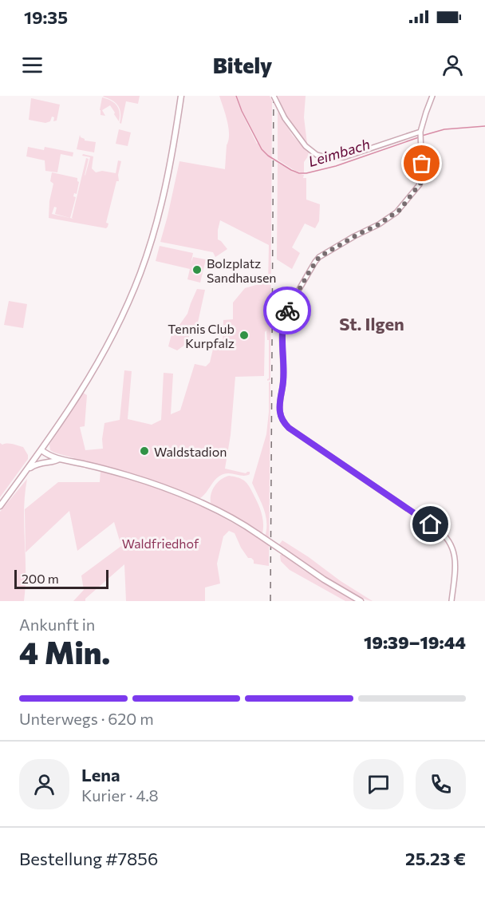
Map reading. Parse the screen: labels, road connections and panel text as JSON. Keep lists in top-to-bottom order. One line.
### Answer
{"districts":["St. Ilgen"],"water":["Leimbach"],"parks":["Waldfriedhof"],"places":["Bolzplatz Sandhausen","Tennis Club Kurpfalz","Waldstadion"],"scale_bar":"200 m","page":{"status":"19:35","header":"Bitely","scale":"200 m","heading":["4 Min.","Ankunft in","19:39–19:44"],"panel":["Lena","Kurier · 4.8","Bestellung #7856","25.23 €"],"bar":"Unterwegs · 620 m"}}
